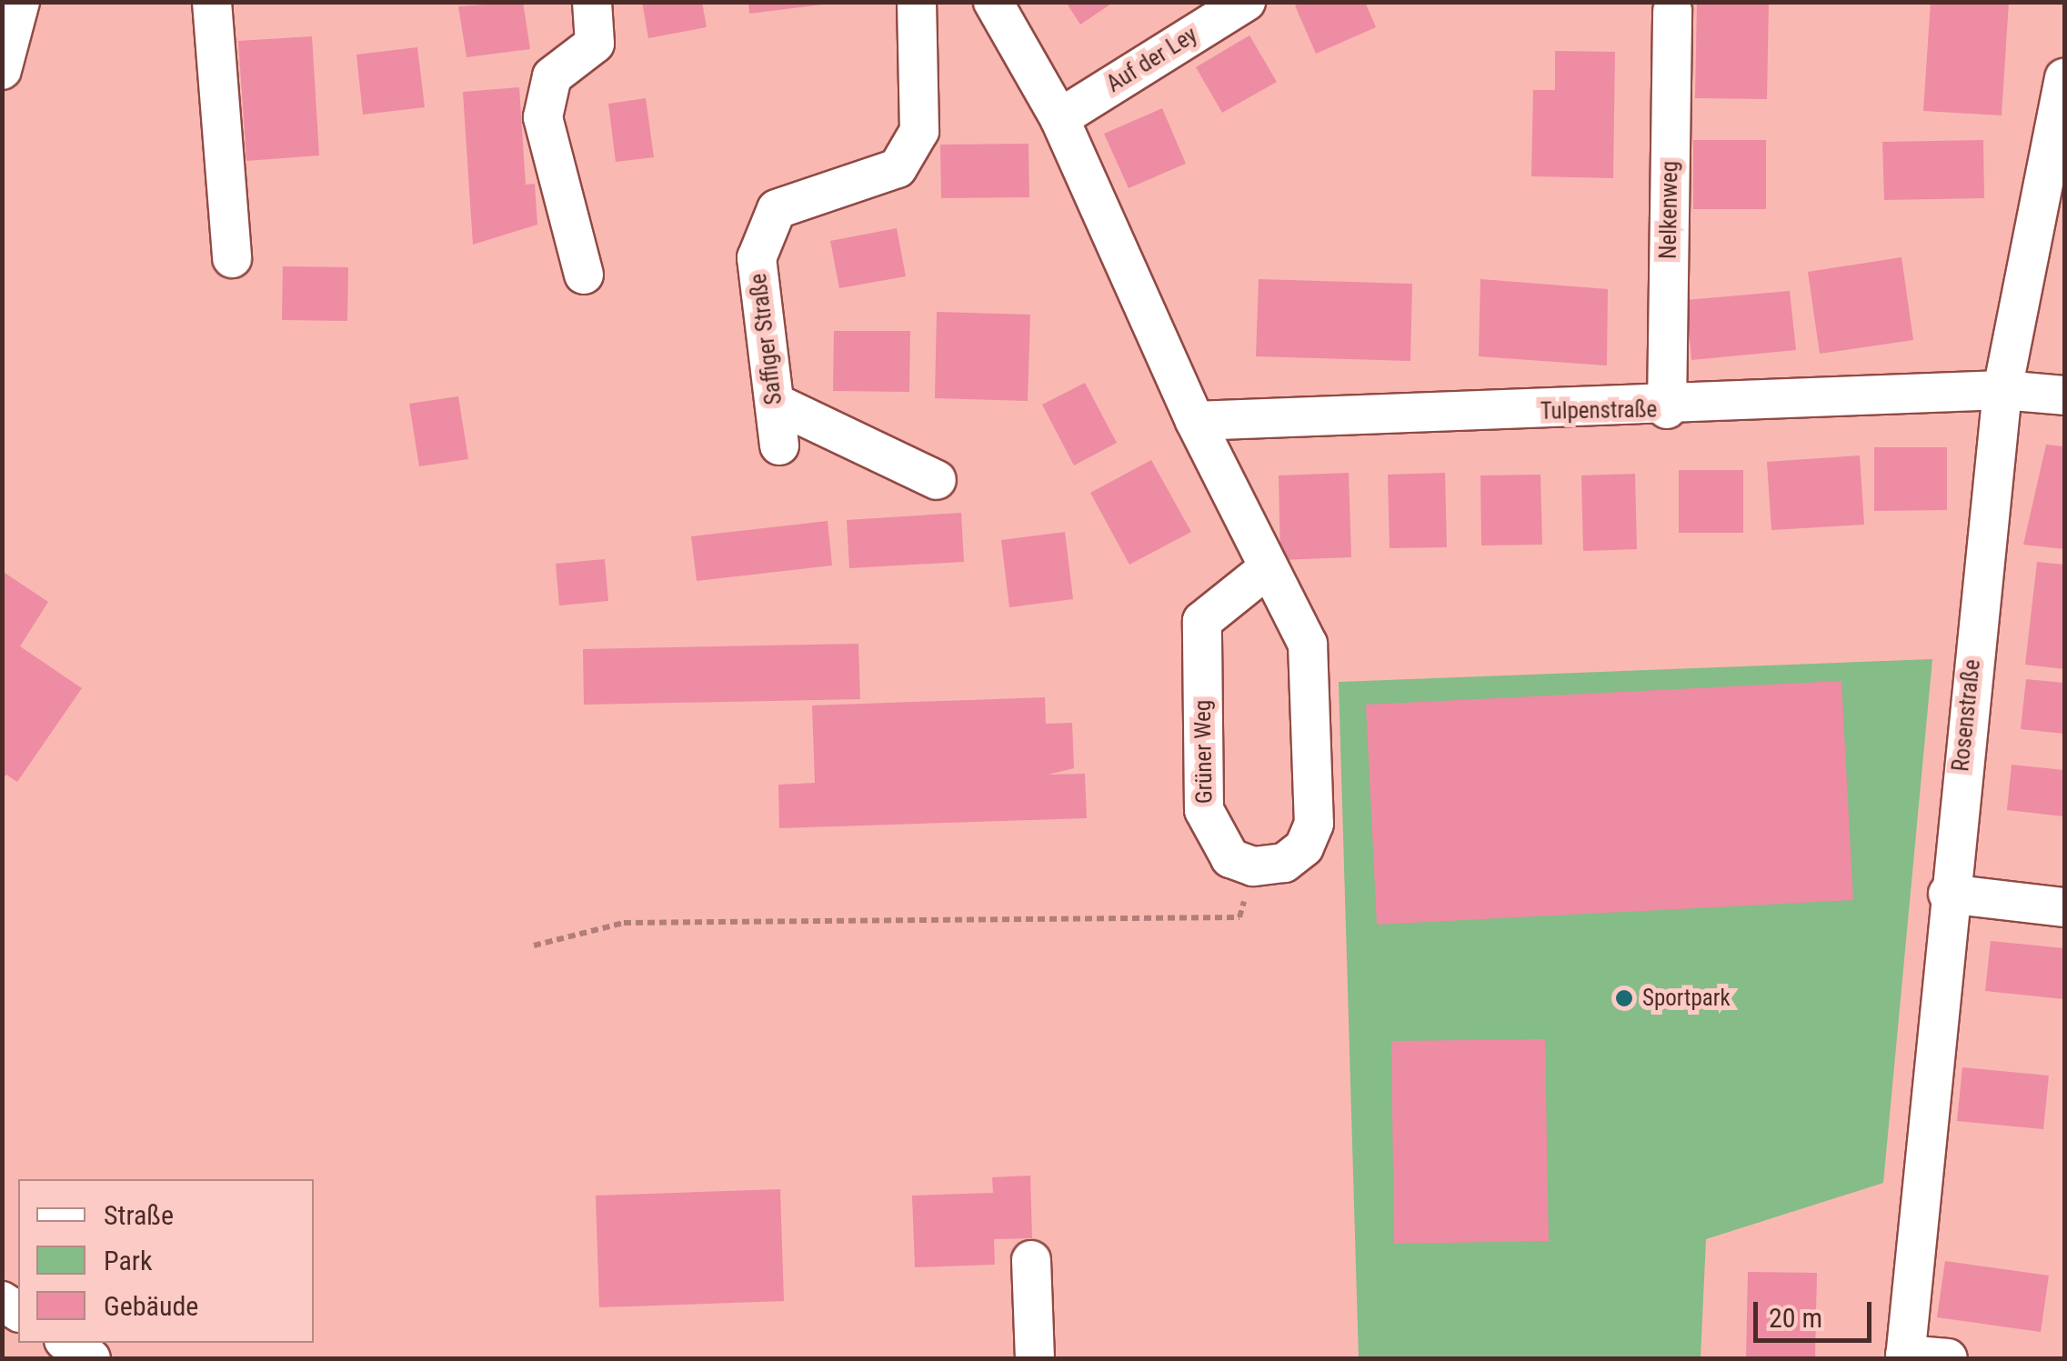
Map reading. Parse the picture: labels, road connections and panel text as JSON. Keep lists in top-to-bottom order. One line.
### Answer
{"streets":{"street":["Auf der Ley","Nelkenweg","Saffiger Straße","Tulpenstraße","Rosenstraße","Grüner Weg"]},"crossings":[["Nelkenweg","Tulpenstraße"],["Tulpenstraße","Rosenstraße"]],"places":["Sportpark"],"legend":["Straße","Park","Gebäude"],"scale_bar":"20 m"}
